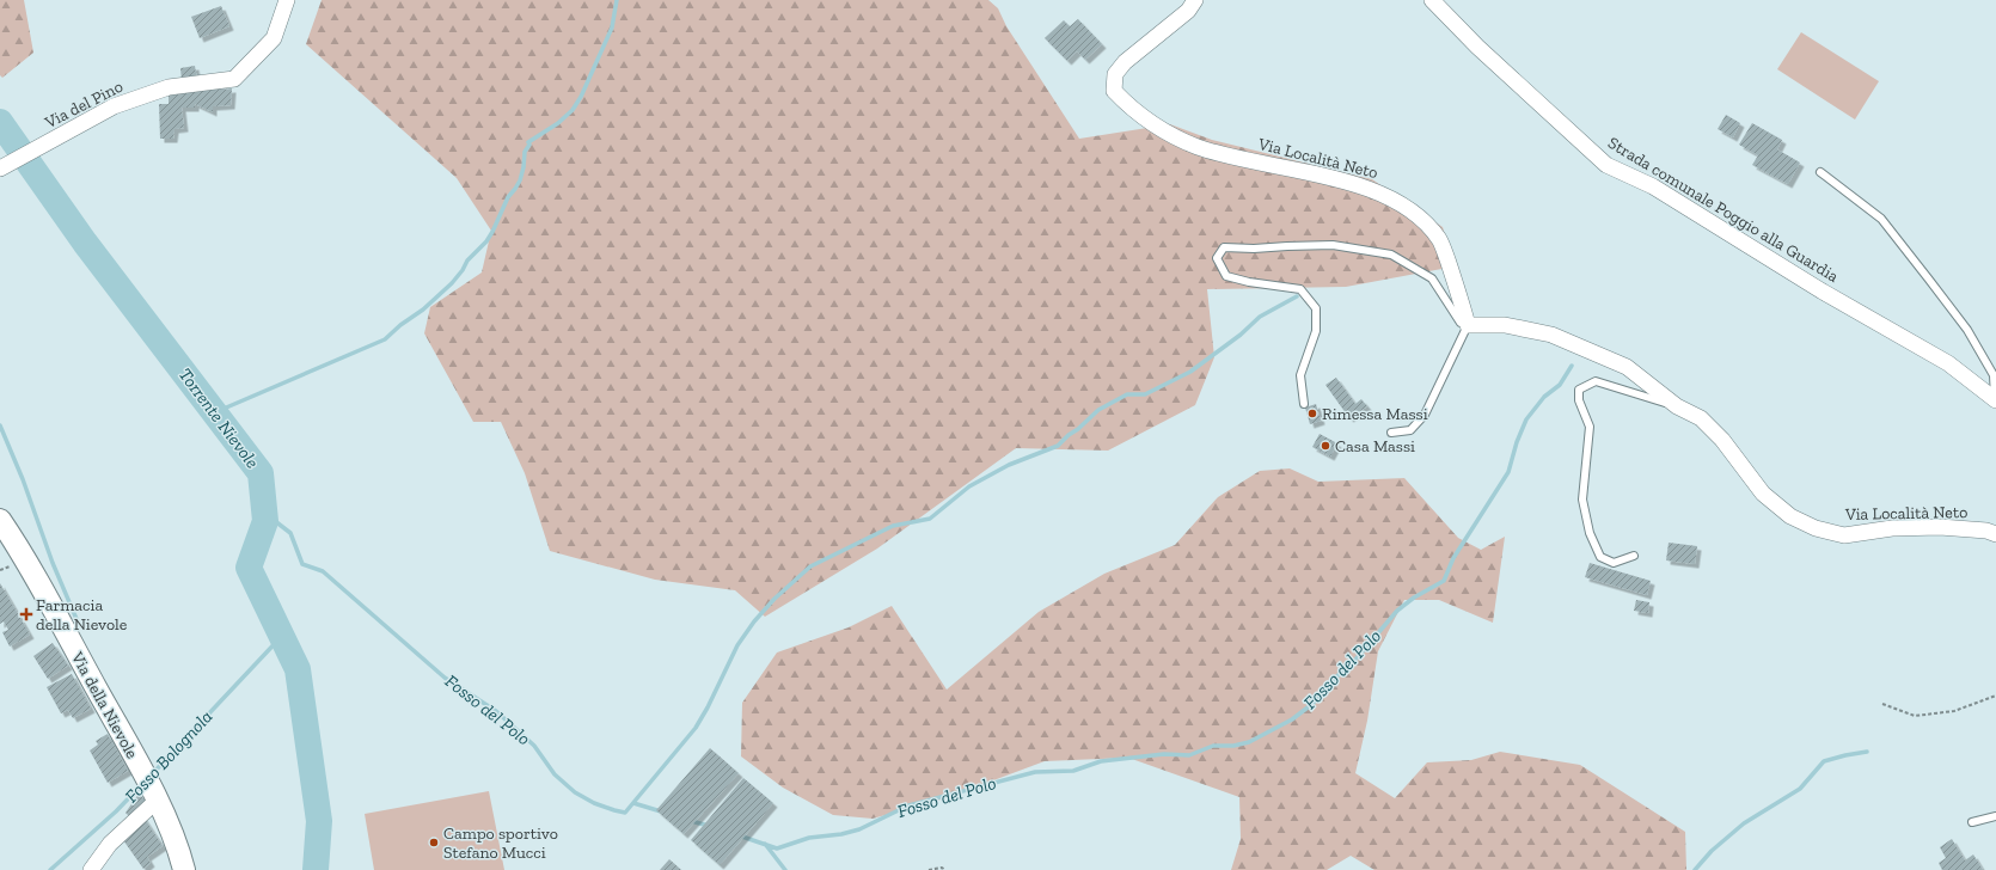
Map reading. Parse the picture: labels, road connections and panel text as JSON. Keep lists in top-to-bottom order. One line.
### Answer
{"streets":{"street":["Via del Pino","Via Località Neto","Strada comunale Poggio alla Guardia","Via della Nievole"]},"water":["Torrente Nievole","Fosso del Polo","Fosso Bolognola"],"places":{"other":["Rimessa Massi","Casa Massi","Campo sportivo Stefano Mucci"],"health":["Farmacia della Nievole"]}}
